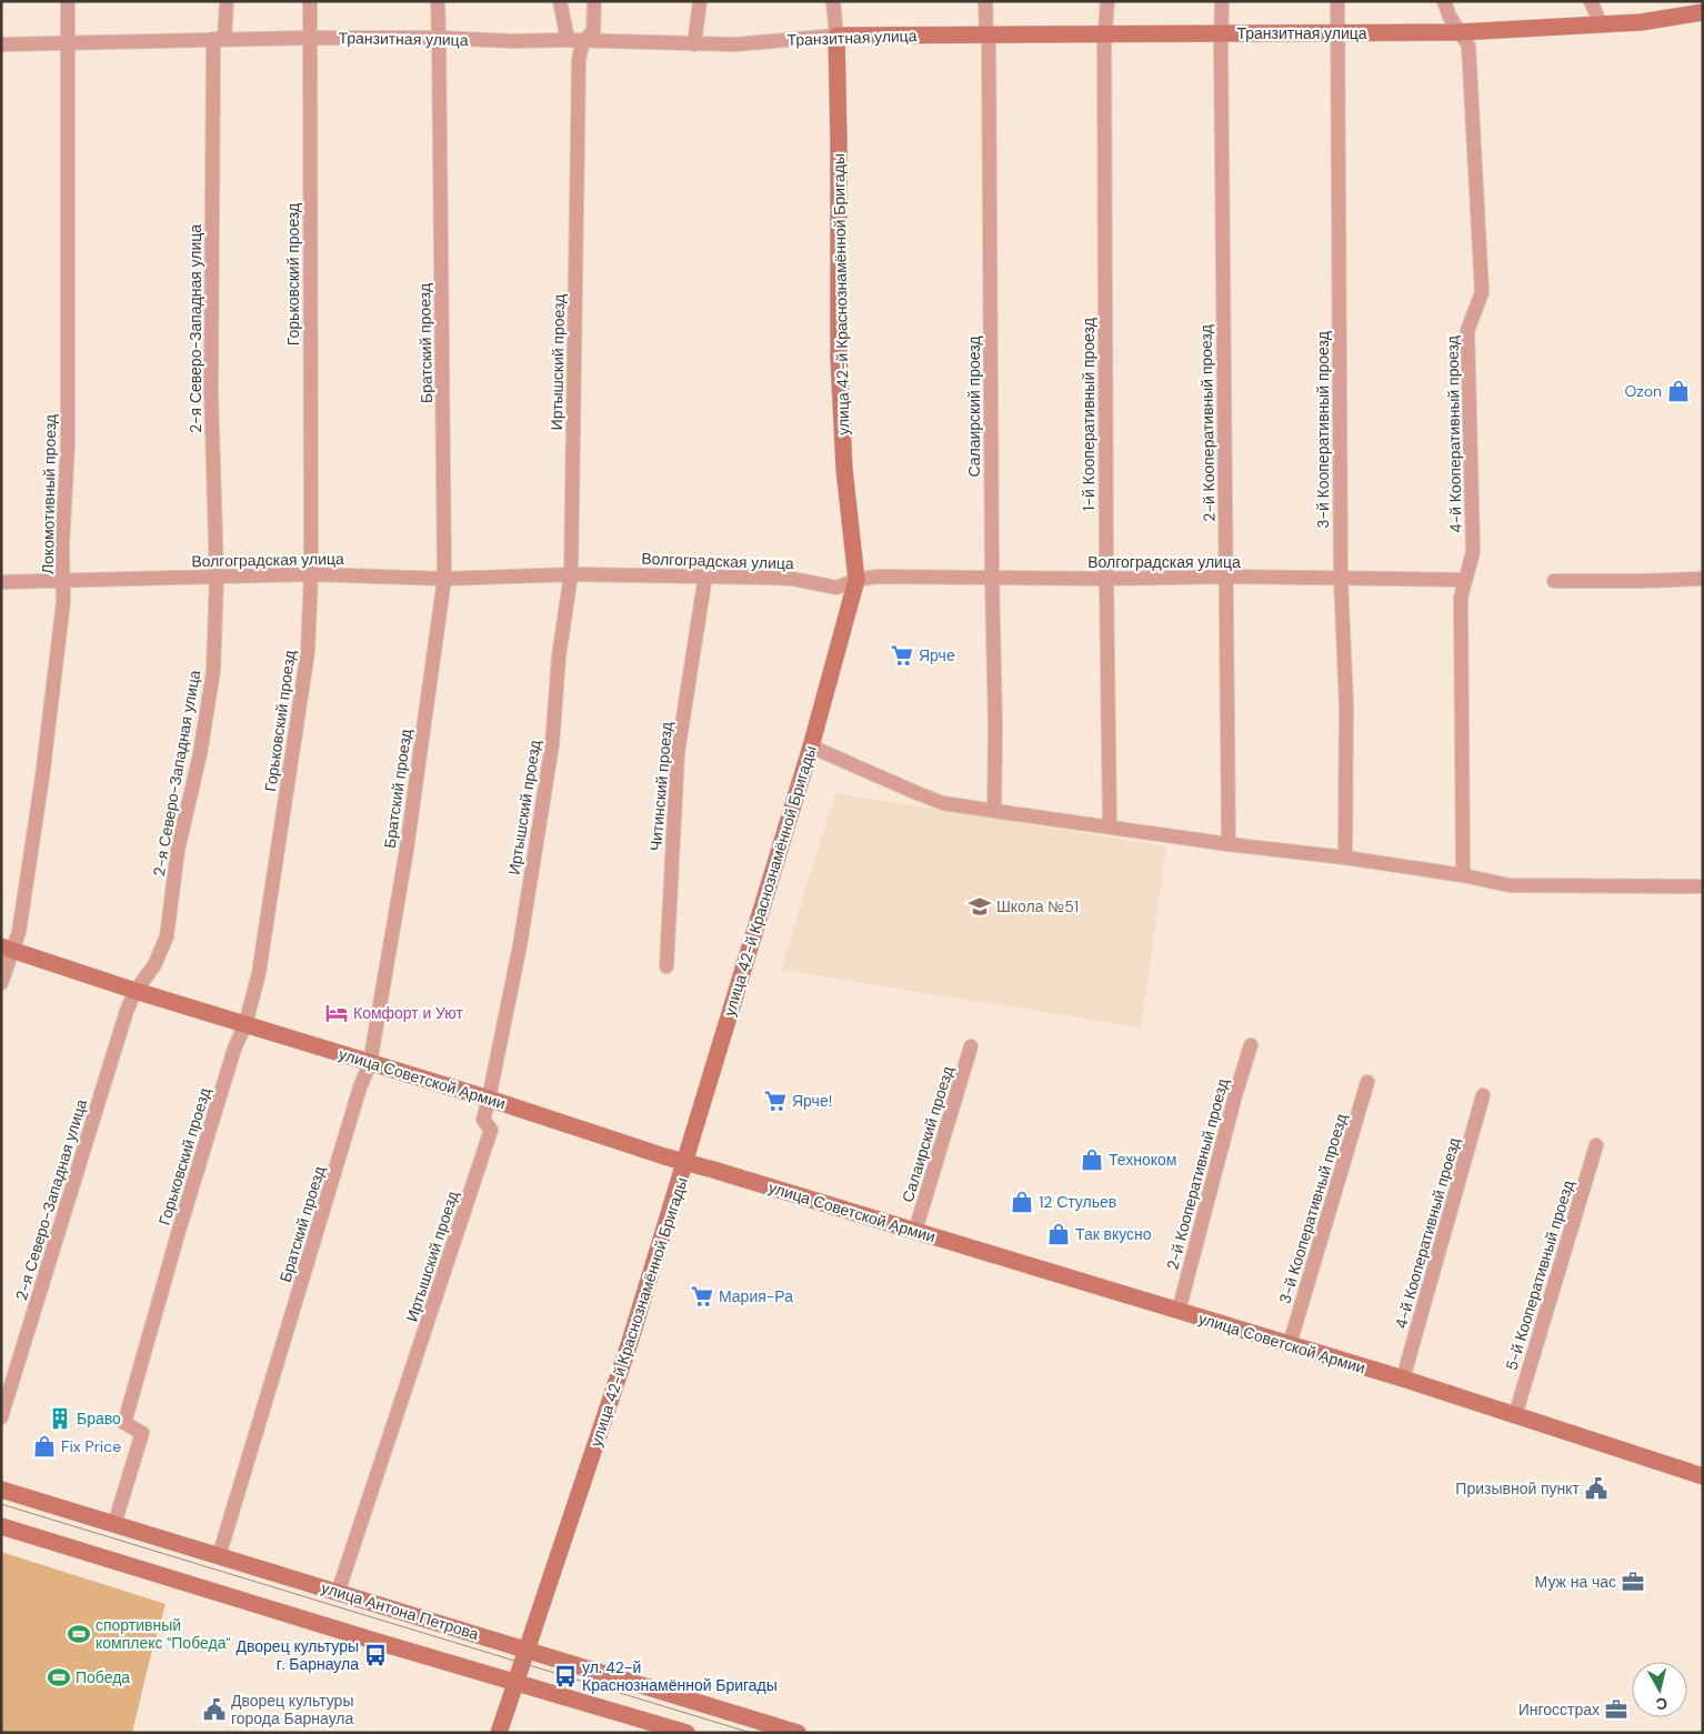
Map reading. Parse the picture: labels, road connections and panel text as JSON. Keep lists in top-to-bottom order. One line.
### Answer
{"streets":{"street":["Транзитная улица","Горьковский проезд","улица 42-й Краснознамённой Бригады","2-я Северо-Западная улица","Братский проезд","Иртышский проезд","Салаирский проезд","1-й Кооперативный проезд","2-й Кооперативный проезд","3-й Кооперативный проезд","4-й Кооперативный проезд","Локомотивный проезд","Волгоградская улица","Читинский проезд","улица Советской Армии","5-й Кооперативный проезд","улица Антона Петрова"]},"crossings":[["Транзитная улица","Горьковский проезд"],["Транзитная улица","улица 42-й Краснознамённой Бригады"],["Транзитная улица","2-я Северо-Западная улица"],["Транзитная улица","Братский проезд"],["Транзитная улица","Иртышский проезд"],["Транзитная улица","Салаирский проезд"],["Транзитная улица","1-й Кооперативный проезд"],["Транзитная улица","2-й Кооперативный проезд"],["Транзитная улица","3-й Кооперативный проезд"],["Транзитная улица","4-й Кооперативный проезд"],["Транзитная улица","Локомотивный проезд"],["Горьковский проезд","Волгоградская улица"],["Горьковский проезд","улица Советской Армии"],["Горьковский проезд","улица Антона Петрова"],["улица 42-й Краснознамённой Бригады","Волгоградская улица"],["улица 42-й Краснознамённой Бригады","улица Советской Армии"],["улица 42-й Краснознамённой Бригады","улица Антона Петрова"],["2-я Северо-Западная улица","Волгоградская улица"],["2-я Северо-Западная улица","улица Советской Армии"],["Братский проезд","Волгоградская улица"],["Братский проезд","улица Советской Армии"],["Братский проезд","улица Антона Петрова"],["Иртышский проезд","Волгоградская улица"],["Иртышский проезд","улица Советской Армии"],["Иртышский проезд","улица Антона Петрова"],["Салаирский проезд","Волгоградская улица"],["Салаирский проезд","улица Советской Армии"],["1-й Кооперативный проезд","Волгоградская улица"],["2-й Кооперативный проезд","Волгоградская улица"],["2-й Кооперативный проезд","улица Советской Армии"],["3-й Кооперативный проезд","Волгоградская улица"],["3-й Кооперативный проезд","улица Советской Армии"],["4-й Кооперативный проезд","Волгоградская улица"],["4-й Кооперативный проезд","улица Советской Армии"],["Локомотивный проезд","Волгоградская улица"],["Локомотивный проезд","улица Советской Армии"],["Волгоградская улица","Читинский проезд"],["улица Советской Армии","5-й Кооперативный проезд"]],"places":{"shop":["Ozon","Техноком","12 Стульев","Так вкусно","Fix Price"],"supermarket":["Ярче","Ярче!","Мария-Ра"],"school or university":["Школа №51"],"hotel":["Комфорт и Уют"],"building":["Браво"],"public building":["Призывной пункт","Дворец культуры города Барнаула"],"office":["Муж на час","Ингосстрах"],"sports":["спортивный комплекс \"Победа\"","Победа"],"bus stop":["Дворец культуры г. Барнаула","ул. 42-й Краснознамённой Бригады"]},"north":"bottom"}
